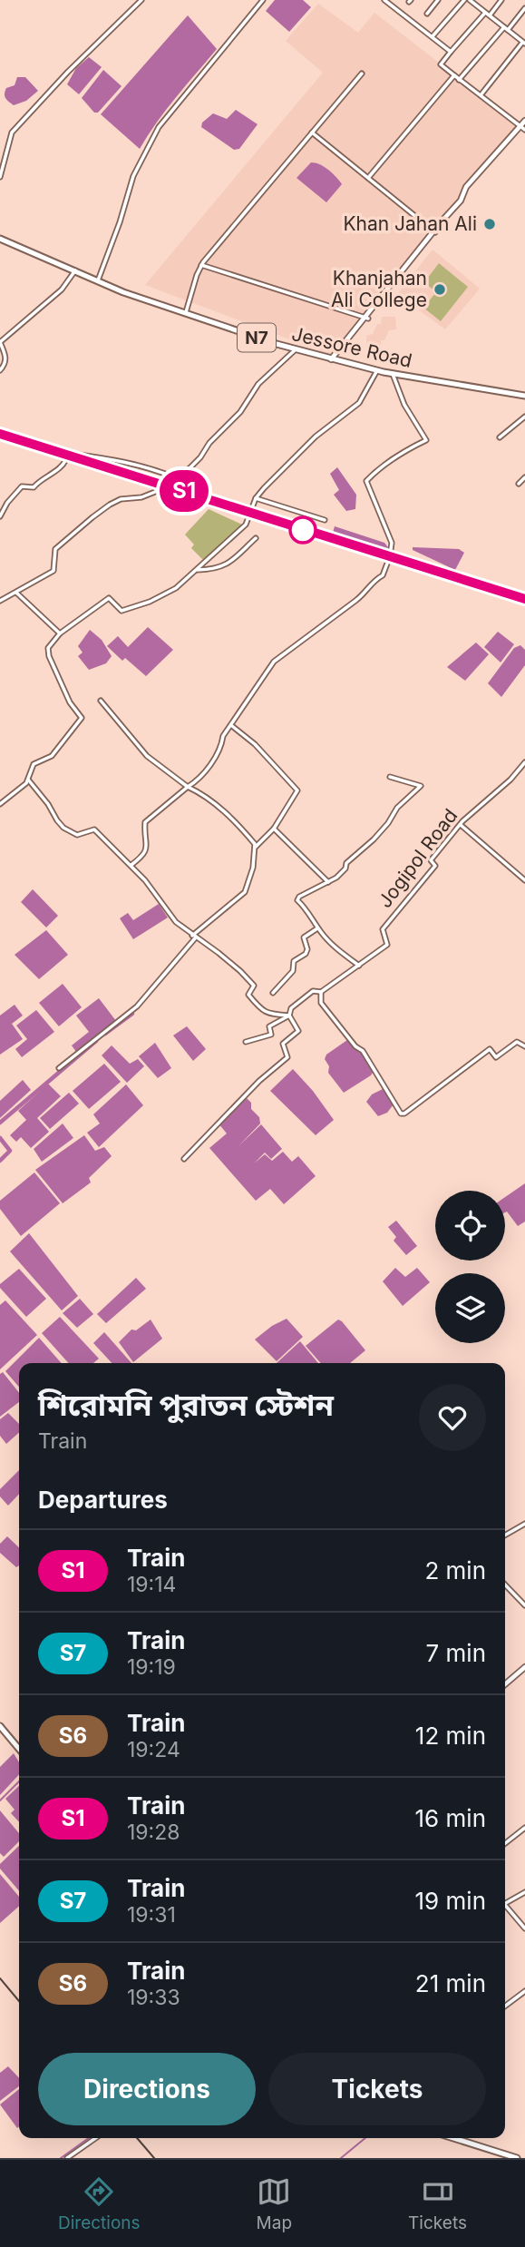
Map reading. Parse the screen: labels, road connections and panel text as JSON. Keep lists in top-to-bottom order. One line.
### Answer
{"streets":{"highway":["N7","Jessore Road"],"street":["Jogipol Road"]},"places":["Khan Jahan Ali","Khanjahan Ali College"],"page":{"on_map":"S1","heading":[["শিরোমনি পুরাতন স্টেশন","Train"],"Departures"],"list":[{"mark":"S1","name":"Train","note":"19:14","value":"2 min"},{"mark":"S7","name":"Train","note":"19:19","value":"7 min"},{"mark":"S6","name":"Train","note":"19:24","value":"12 min"},{"mark":"S1","name":"Train","note":"19:28","value":"16 min"},{"mark":"S7","name":"Train","note":"19:31","value":"19 min"},{"mark":"S6","name":"Train","note":"19:33","value":"21 min"}],"buttons":["Directions","Tickets"],"tabs":["Directions","Map","Tickets"]}}
